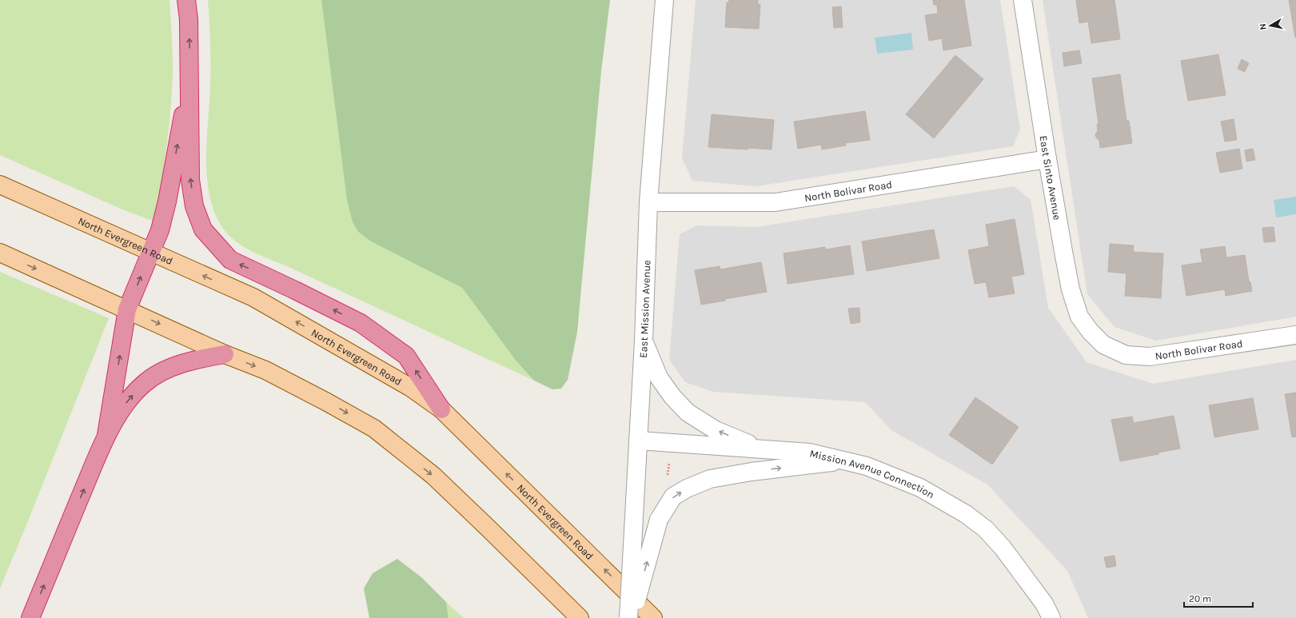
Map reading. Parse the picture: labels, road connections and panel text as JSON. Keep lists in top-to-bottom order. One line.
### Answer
{"streets":{"main road":["North Evergreen Road"],"street":["East Sinto Avenue","North Bolivar Road","East Mission Avenue","Mission Avenue Connection"]},"crossings":[["East Sinto Avenue","North Bolivar Road"],["North Bolivar Road","East Mission Avenue"],["East Mission Avenue","Mission Avenue Connection"]],"scale_bar":"20 m","north":"left"}
